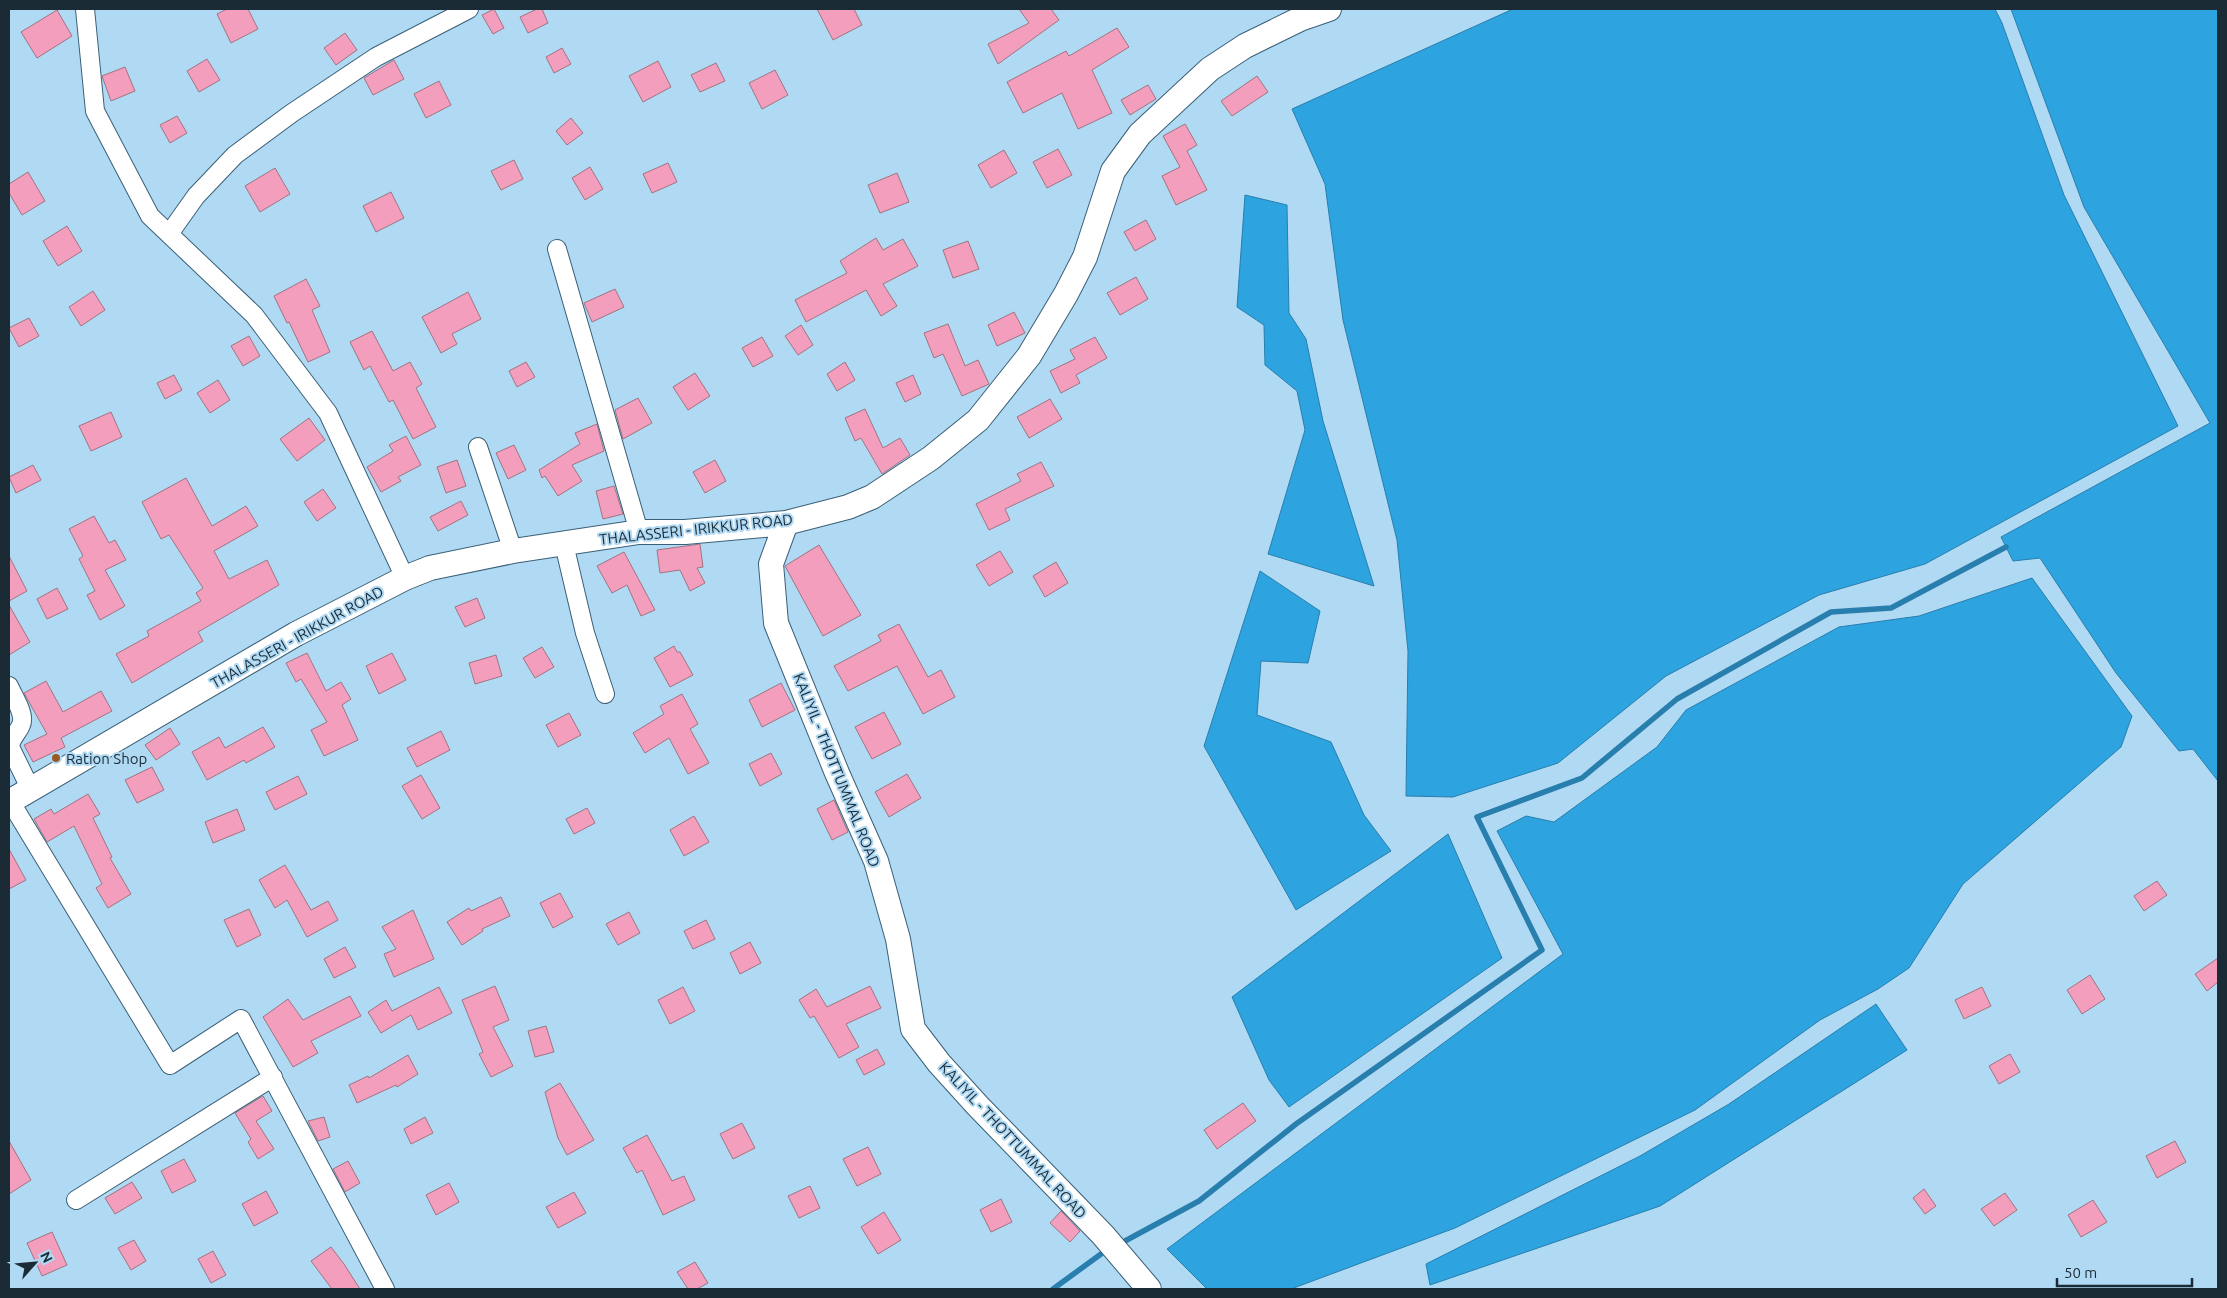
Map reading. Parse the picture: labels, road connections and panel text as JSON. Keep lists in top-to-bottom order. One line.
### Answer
{"streets":{"main road":["THALASSERI - IRIKKUR ROAD","KALIYIL - THOTTUMMAL ROAD"]},"crossings":[["THALASSERI - IRIKKUR ROAD","KALIYIL - THOTTUMMAL ROAD"]],"places":["Ration Shop"],"scale_bar":"50 m","north":"top right"}
